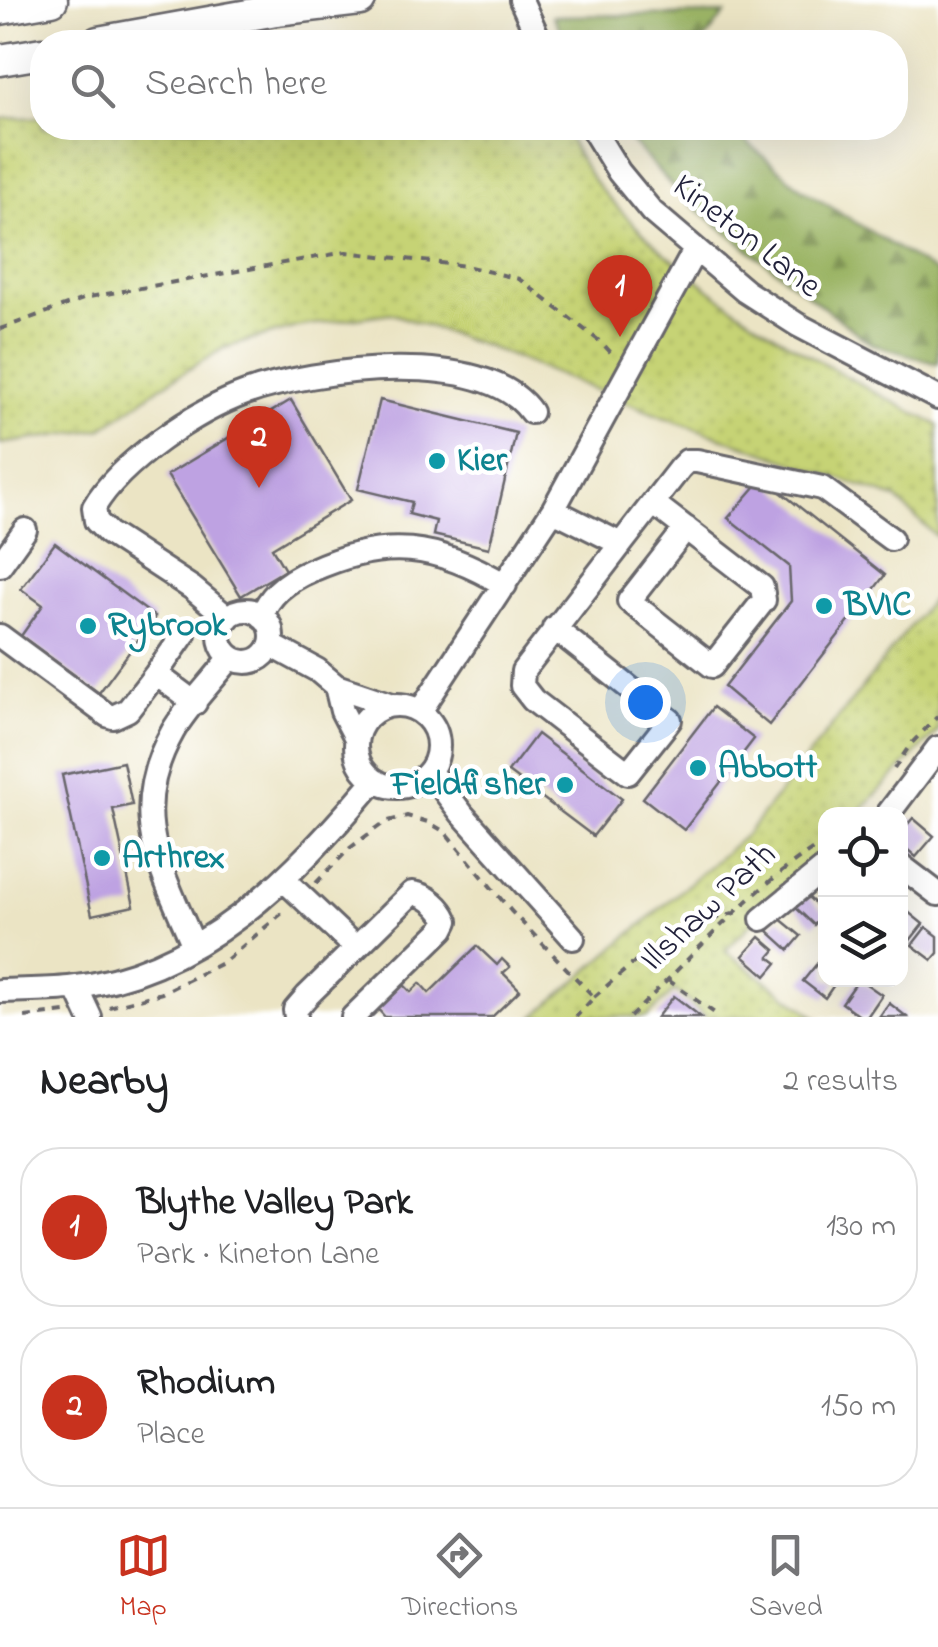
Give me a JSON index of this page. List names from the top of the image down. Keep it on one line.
{"streets":{"street":["Kineton Lane"],"path":["Illshaw Path"]},"places":["Kier","BVIC","Rybrook","Abbott","Fieldfisher","Arthrex"],"page":{"search":"Search here","pins":["1","2"],"heading":["Nearby","2 results"],"list":[{"mark":"1","name":"Blythe Valley Park","note":"Park · Kineton Lane","value":"130 m"},{"mark":"2","name":"Rhodium","note":"Place","value":"150 m"}],"nav":["Map","Directions","Saved"]}}
